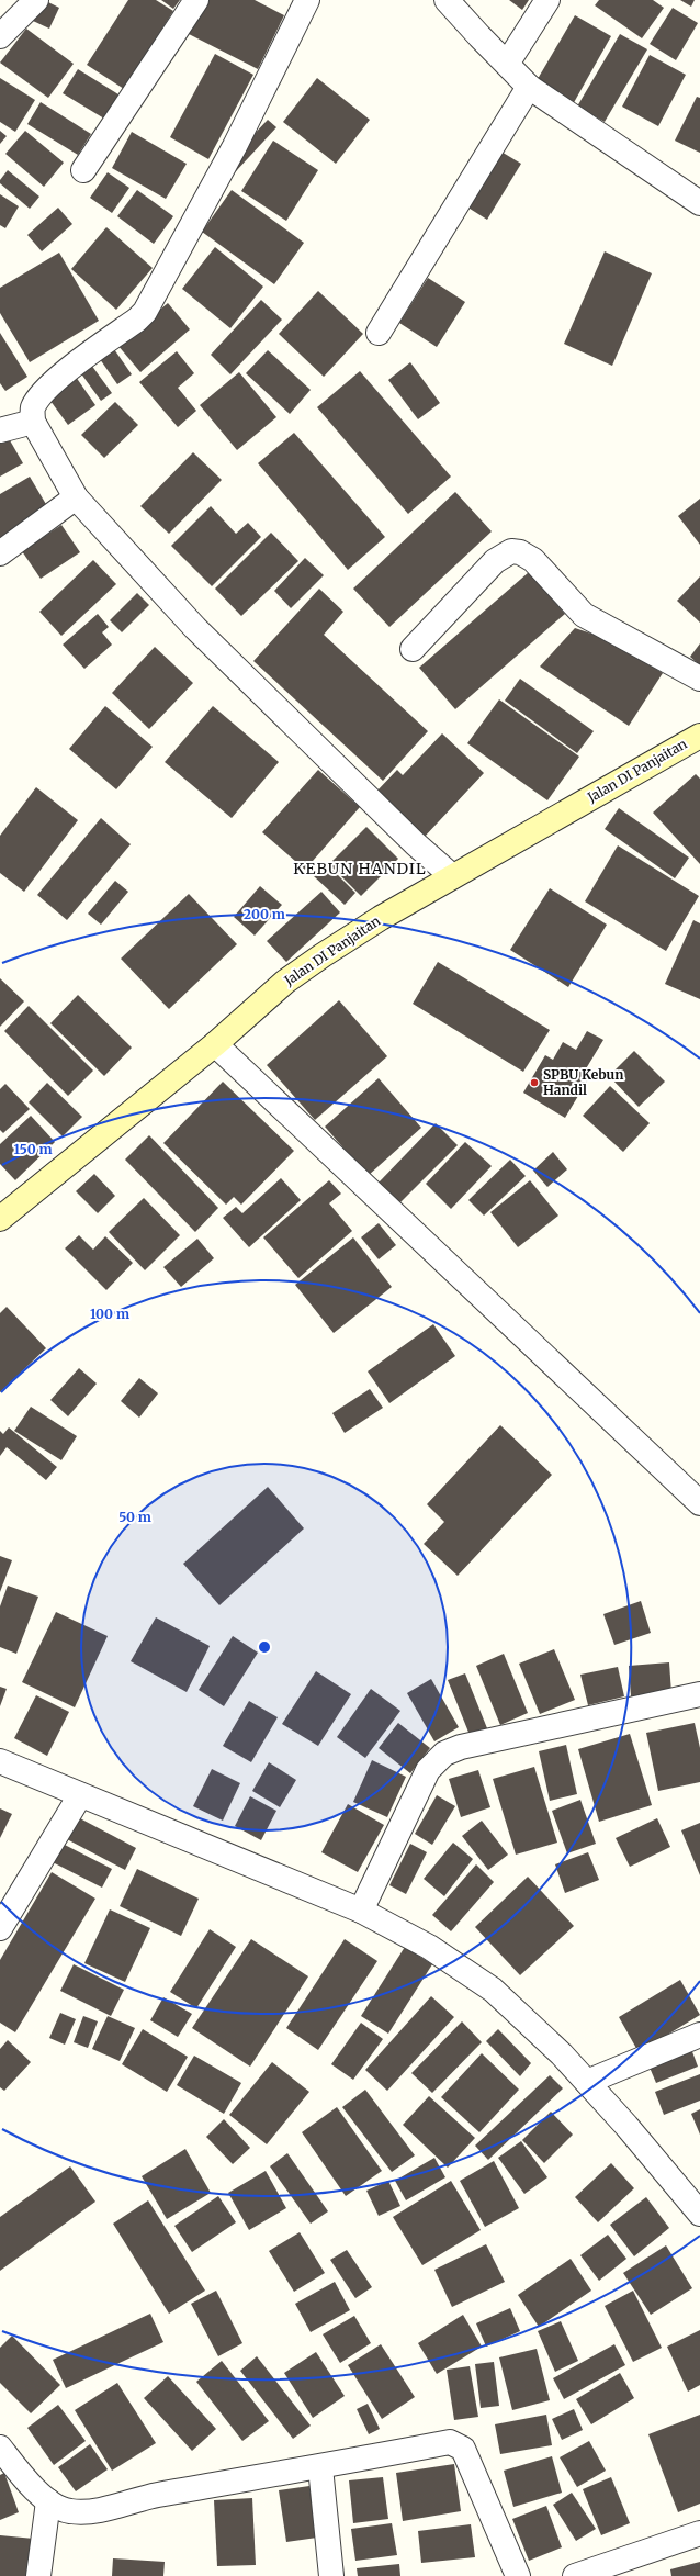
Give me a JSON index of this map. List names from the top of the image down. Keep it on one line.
{"streets":{"street":["Jalan DI Panjaitan"]},"districts":["KEBUN HANDIL"],"places":["SPBU Kebun Handil"],"rings":["200 m","150 m","100 m","50 m"]}
